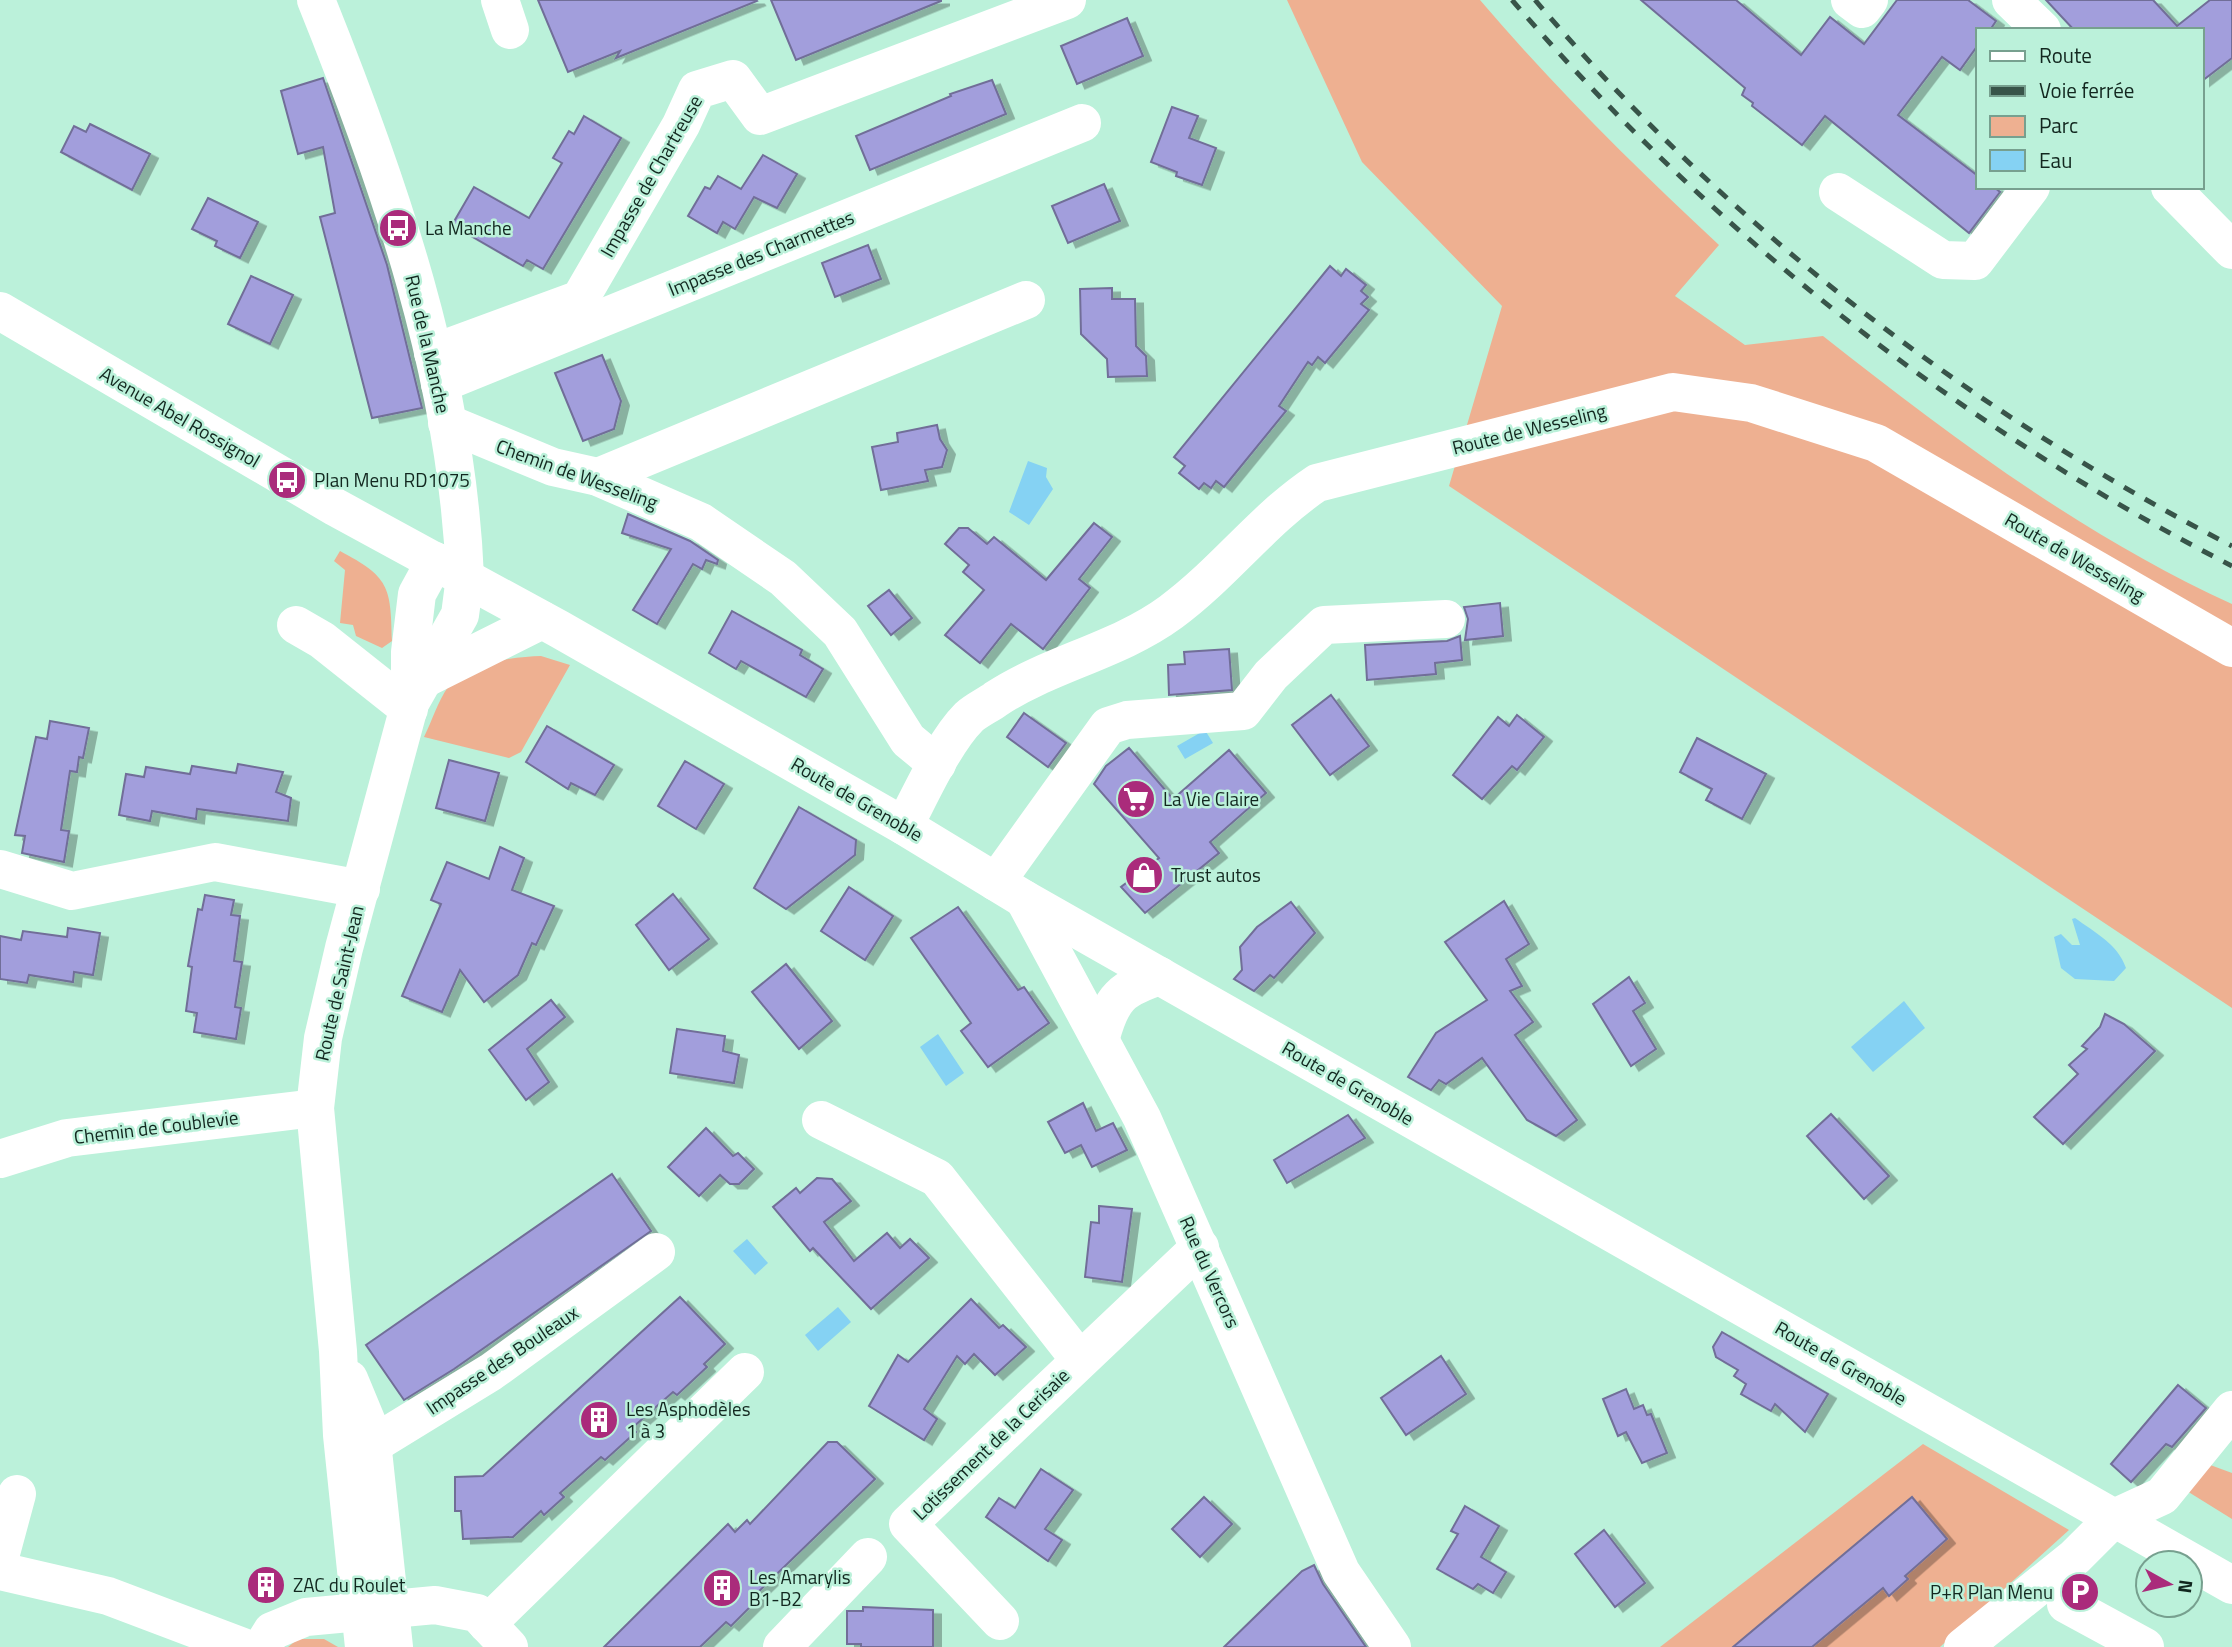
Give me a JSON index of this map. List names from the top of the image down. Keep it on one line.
{"streets":{"street":["Impasse de Chartreuse","Impasse des Charmettes","Rue de la Manche","Avenue Abel Rossignol","Route de Wesseling","Chemin de Wesseling","Route de Grenoble","Route de Saint-Jean","Chemin de Coublevie","Rue du Vercors","Impasse des Bouleaux","Lotissement de la Cerisaie"]},"crossings":[["Impasse de Chartreuse","Impasse des Charmettes"],["Impasse de Chartreuse","Rue de la Manche"],["Impasse des Charmettes","Rue de la Manche"],["Rue de la Manche","Avenue Abel Rossignol"],["Rue de la Manche","Chemin de Wesseling"],["Rue de la Manche","Route de Grenoble"],["Rue de la Manche","Route de Saint-Jean"],["Avenue Abel Rossignol","Route de Grenoble"],["Avenue Abel Rossignol","Route de Saint-Jean"],["Route de Wesseling","Chemin de Wesseling"],["Route de Wesseling","Route de Grenoble"],["Route de Grenoble","Route de Saint-Jean"],["Route de Grenoble","Rue du Vercors"],["Route de Saint-Jean","Chemin de Coublevie"],["Route de Saint-Jean","Impasse des Bouleaux"],["Rue du Vercors","Lotissement de la Cerisaie"]],"places":{"bus stop":["La Manche","Plan Menu RD1075"],"supermarket":["La Vie Claire"],"shop":["Trust autos"],"building":["Les Asphodèles 1 à 3","ZAC du Roulet","Les Amarylis B1-B2"],"parking":["P+R Plan Menu"]},"legend":["Route","Voie ferrée","Parc","Eau"],"north":"right"}
